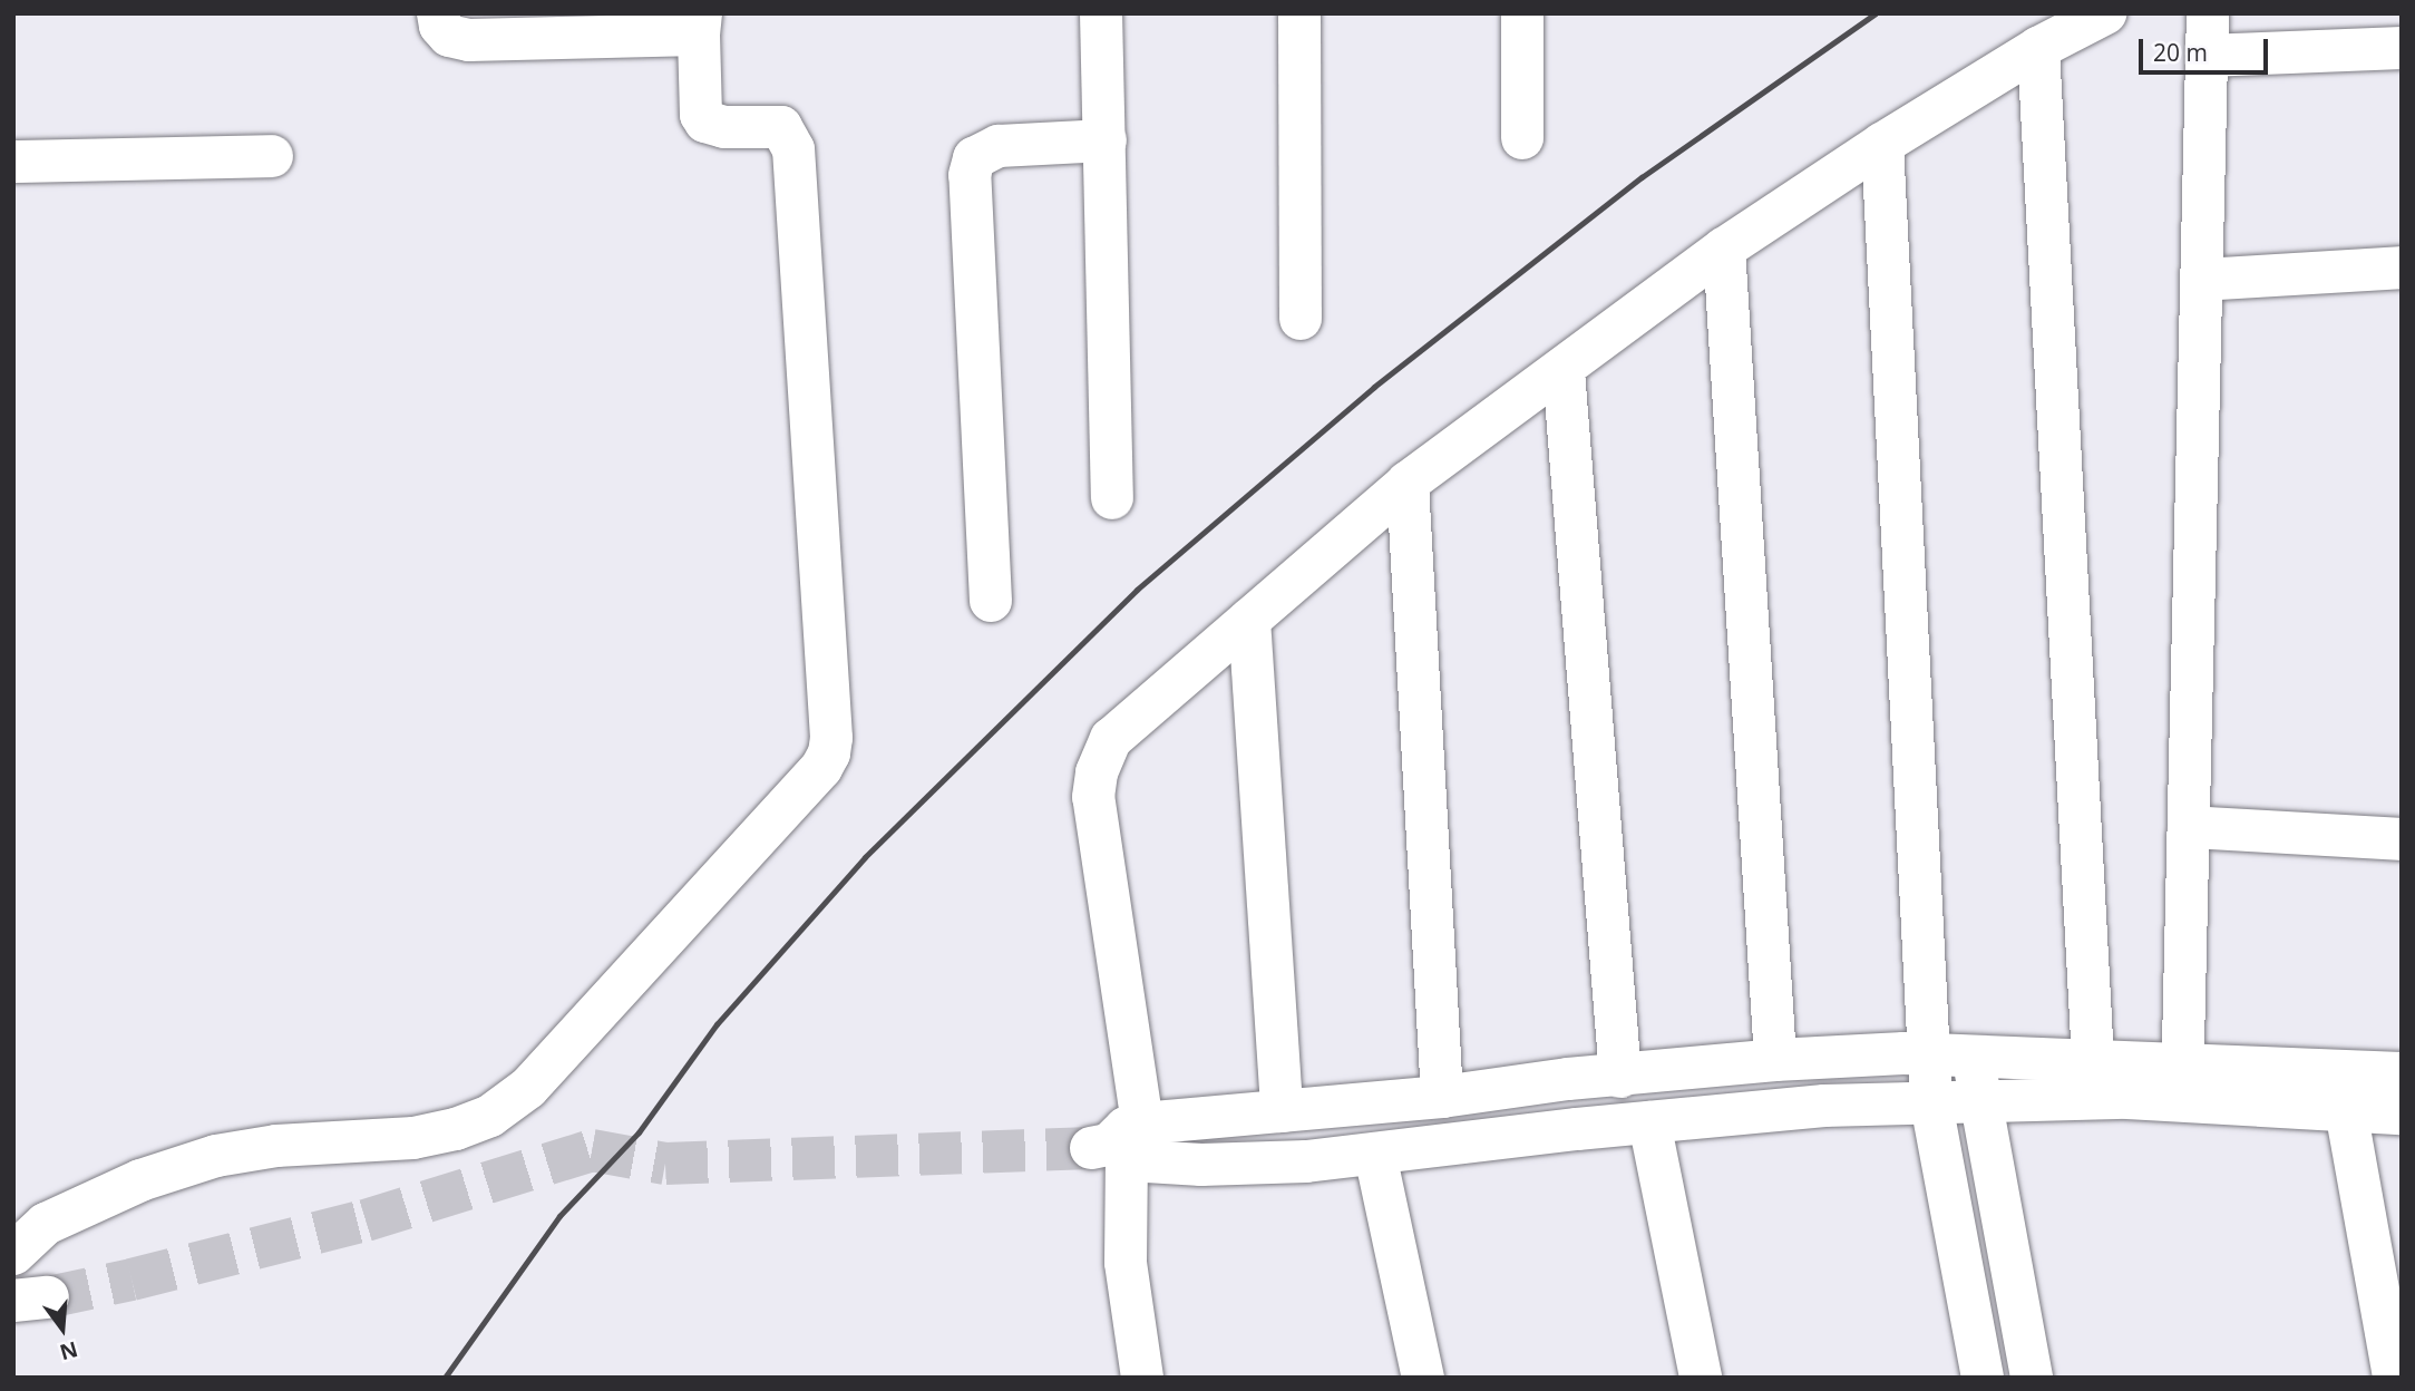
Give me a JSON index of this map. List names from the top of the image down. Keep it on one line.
{"scale_bar":"20 m","north":"bottom"}
